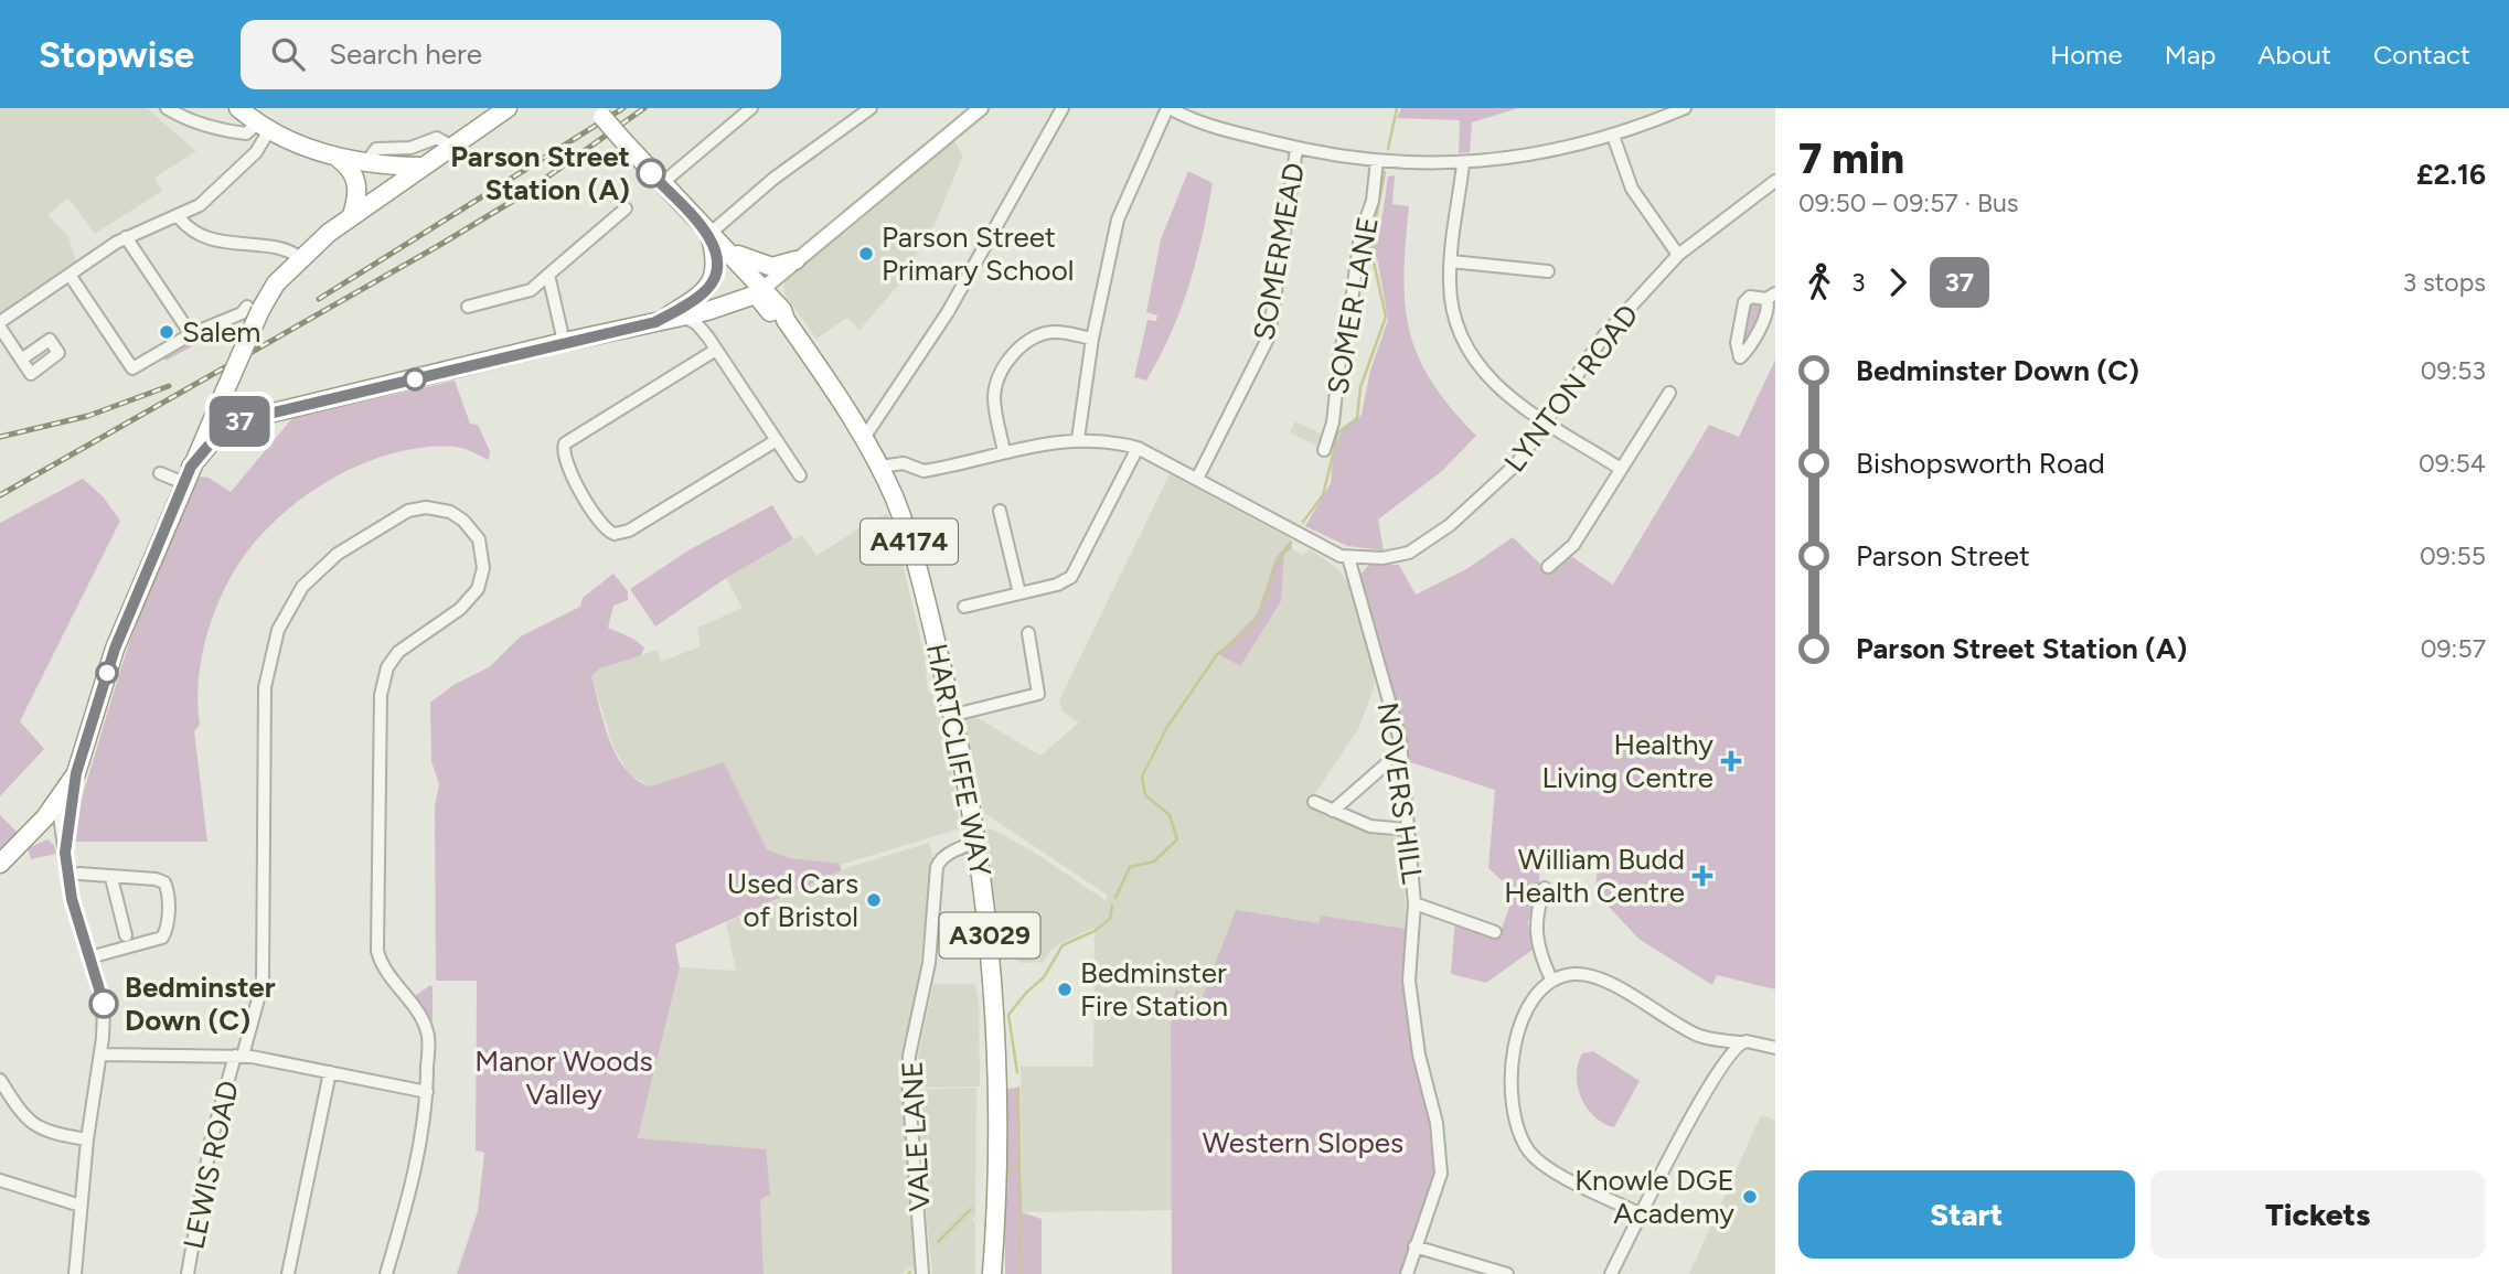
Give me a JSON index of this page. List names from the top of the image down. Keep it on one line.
{"streets":{"highway":["A4174","HARTCLIFFE WAY","A3029"],"street":["SOMERMEAD","SOMER LANE","LYNTON ROAD","NOVERS HILL","VALE LANE","LEWIS ROAD"]},"crossings":[["LYNTON ROAD","NOVERS HILL"],["A4174","HARTCLIFFE WAY"],["HARTCLIFFE WAY","VALE LANE"]],"parks":["Manor Woods Valley","Western Slopes"],"places":{"other":["Parson Street Station (A)","Parson Street Primary School","Salem","Used Cars of Bristol","Bedminster Fire Station","Bedminster Down (C)","Knowle DGE Academy"],"health":["Healthy Living Centre","William Budd Health Centre"]},"lines":["bus line 37"],"page":{"header":"Stopwise","search":"Search here","nav":["Home","Map","About","Contact"],"on_map":"37","heading":["7 min","09:50 – 09:57 · Bus","£2.16"],"legs":["3","37","3 stops"],"list":[{"name":"Bedminster Down (C)","value":"09:53"},{"name":"Bishopsworth Road","value":"09:54"},{"name":"Parson Street","value":"09:55"},{"name":"Parson Street Station (A)","value":"09:57"}],"buttons":["Start","Tickets"]}}
